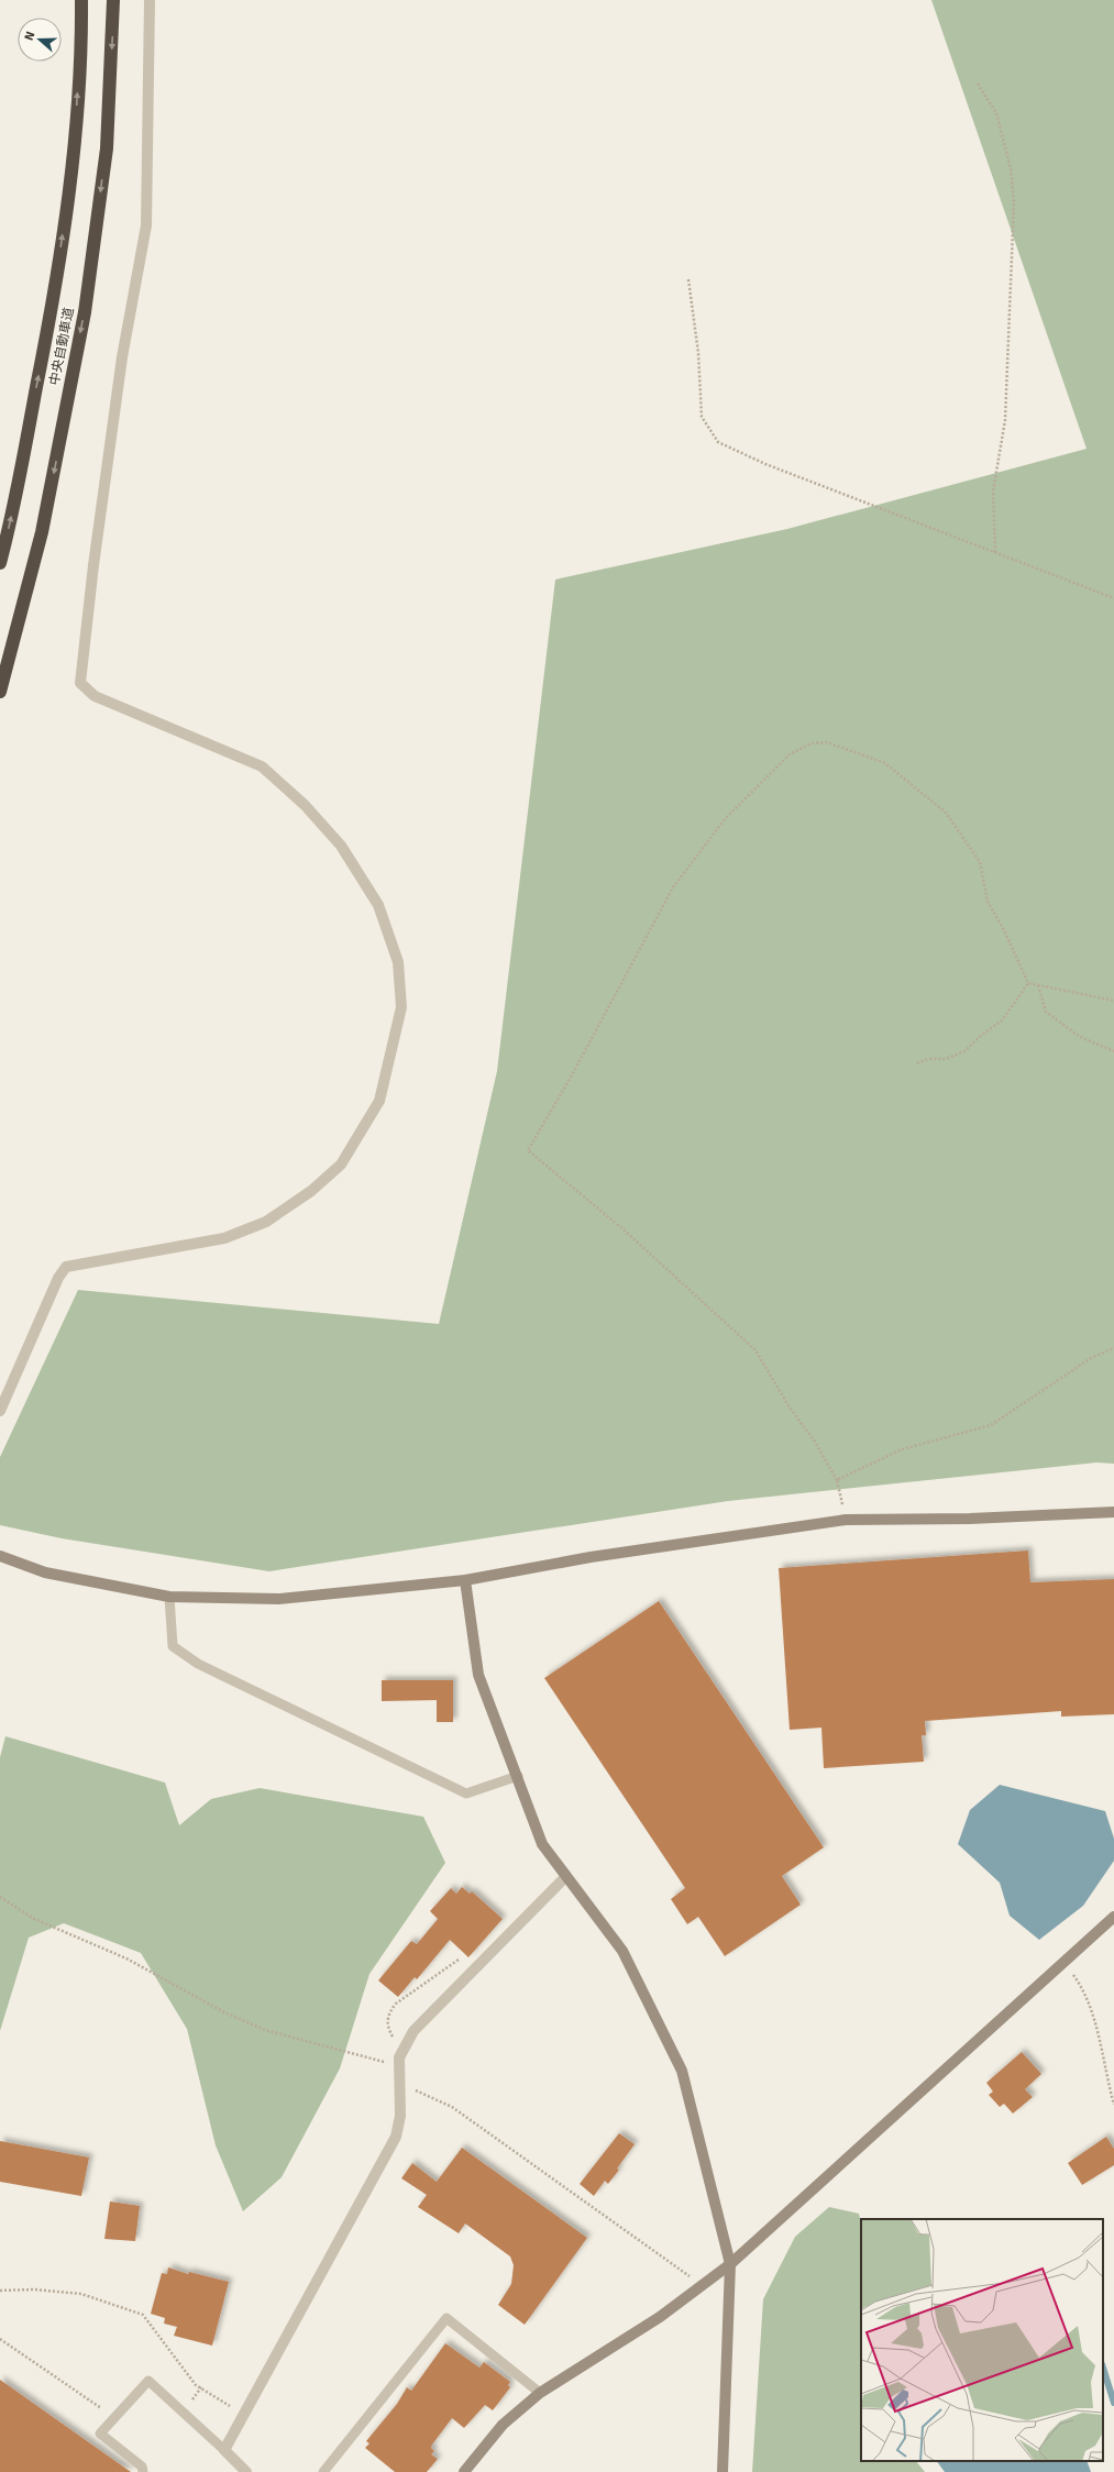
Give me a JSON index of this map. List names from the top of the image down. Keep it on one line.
{"streets":{"highway":["中央自動車道"]},"north":"left"}
